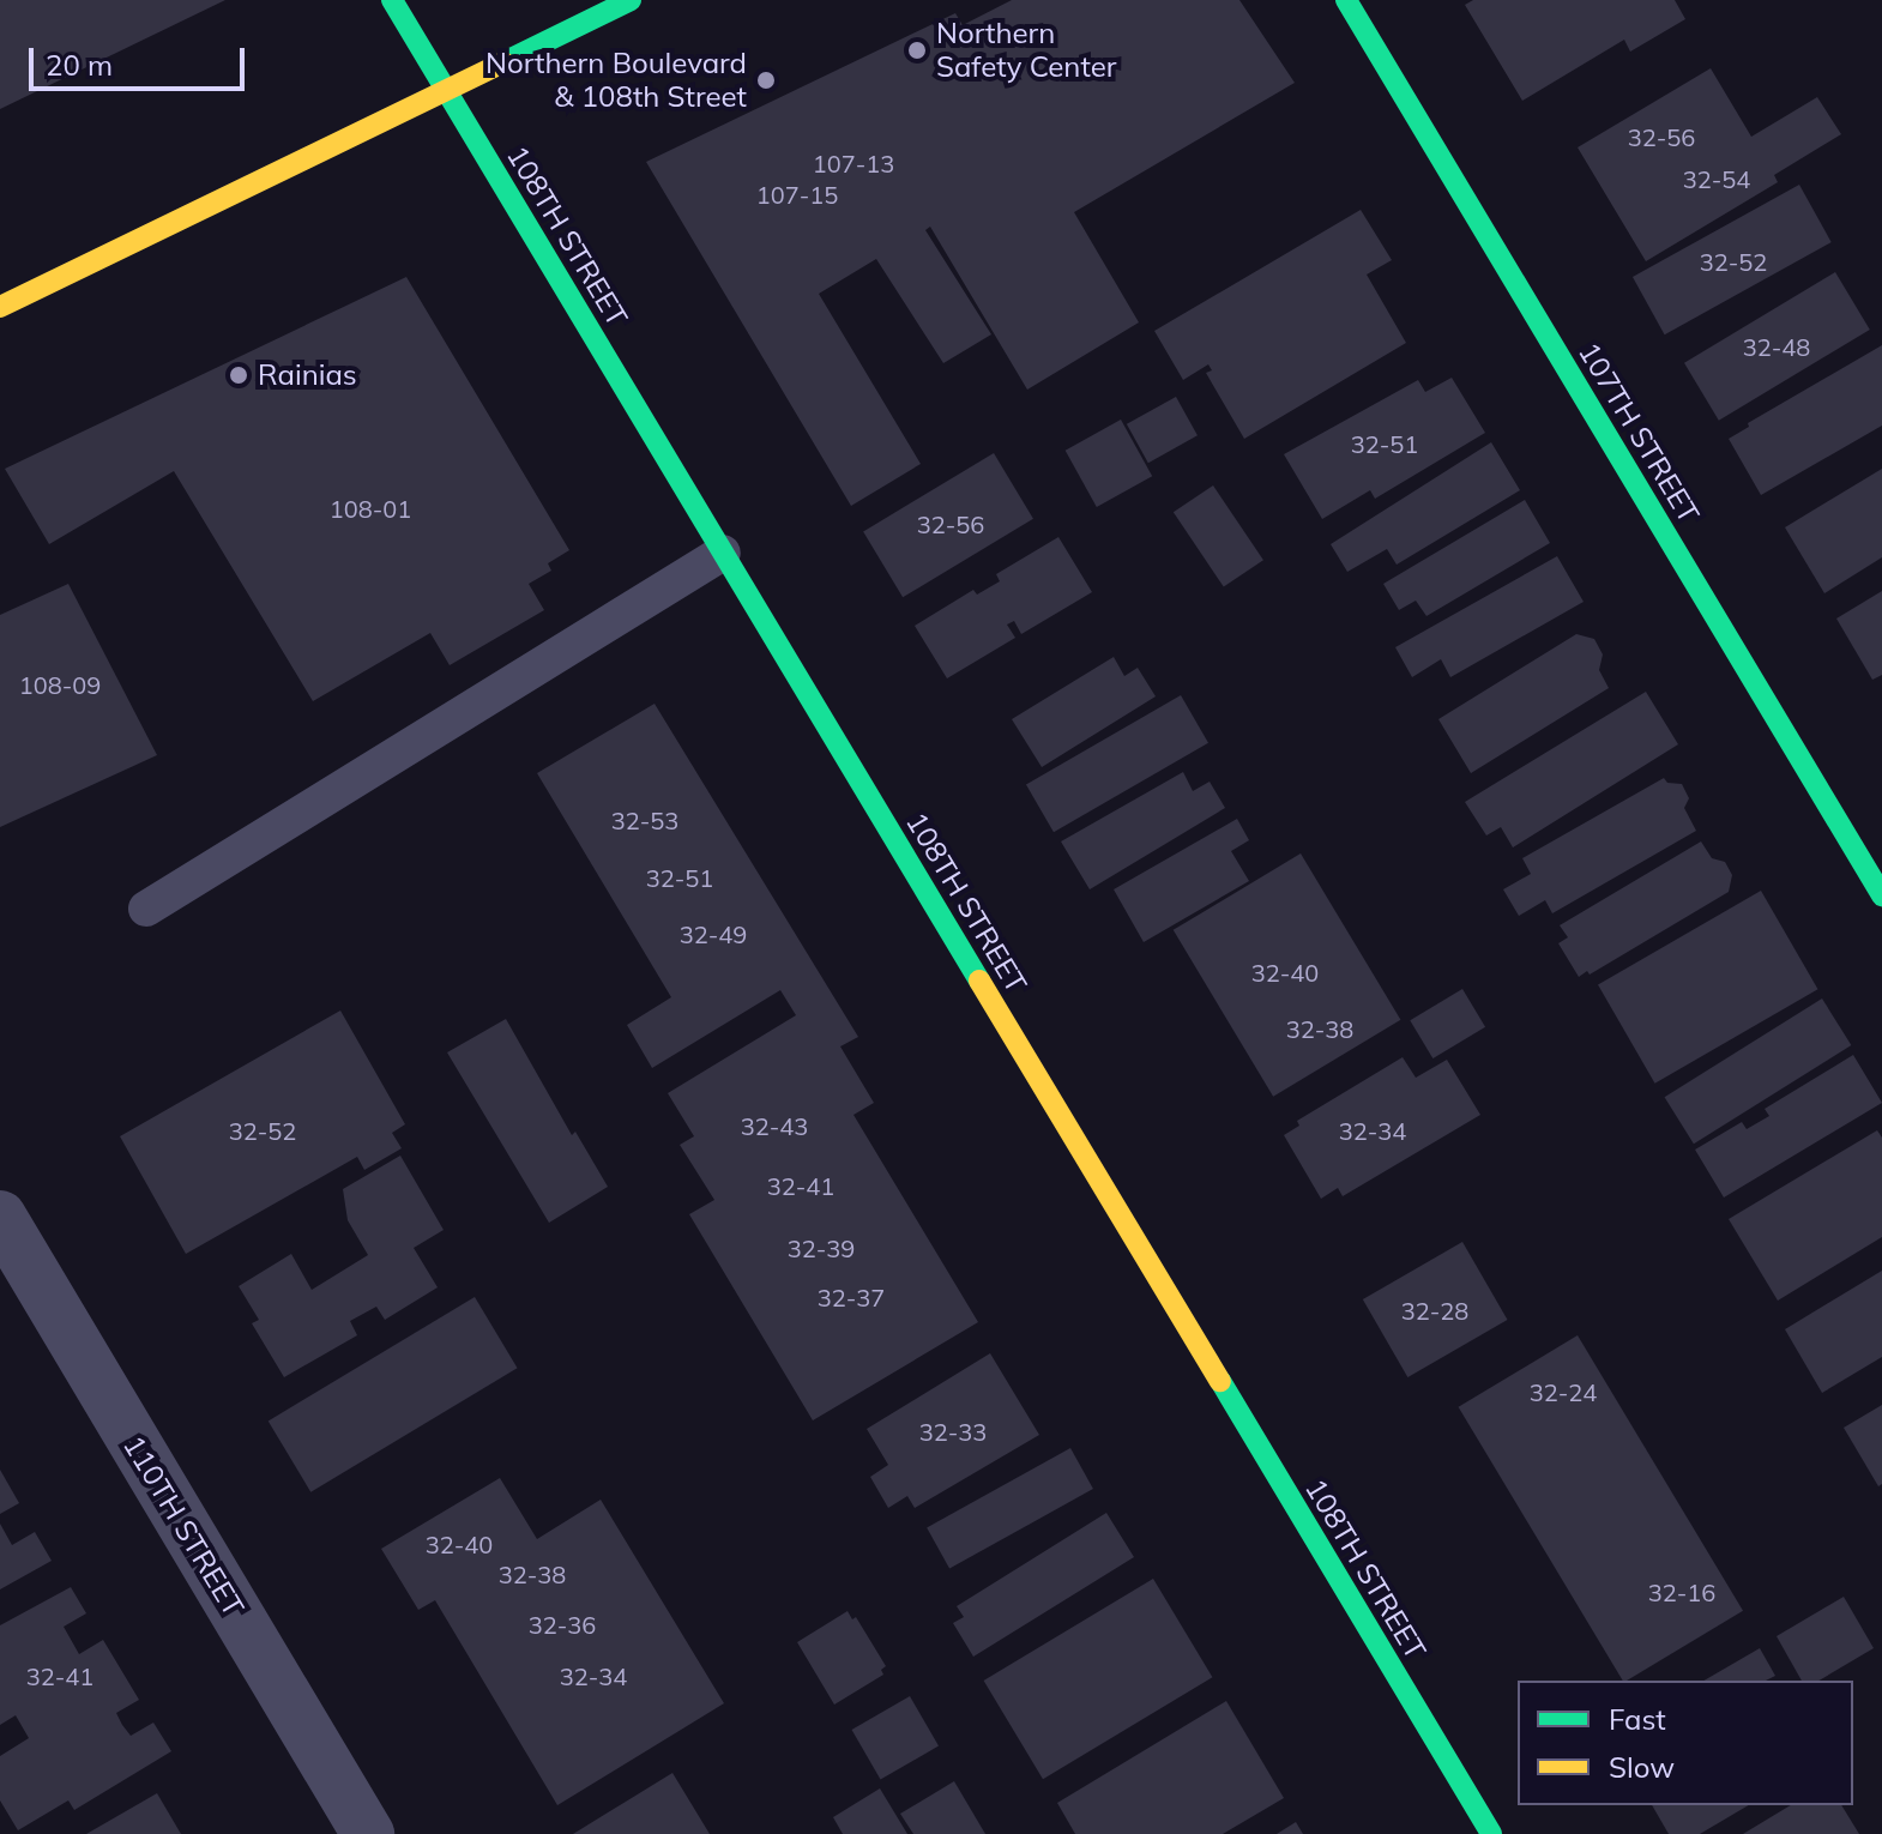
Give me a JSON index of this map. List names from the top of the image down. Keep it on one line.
{"streets":{"main road":["108TH STREET","107TH STREET"],"street":["110TH STREET"]},"places":["Northern Safety Center","Northern Boulevard & 108th Street","Rainias"],"house_numbers":["32-56","107-13","32-54","107-15","32-52","32-48","32-51","108-01","32-56","108-09","32-53","32-51","32-49","32-40","32-38","32-43","32-52","32-34","32-41","32-39","32-37","32-28","32-24","32-33","32-40","32-38","32-16","32-36","32-41","32-34"],"legend":["Fast","Slow"],"scale_bar":"20 m"}
